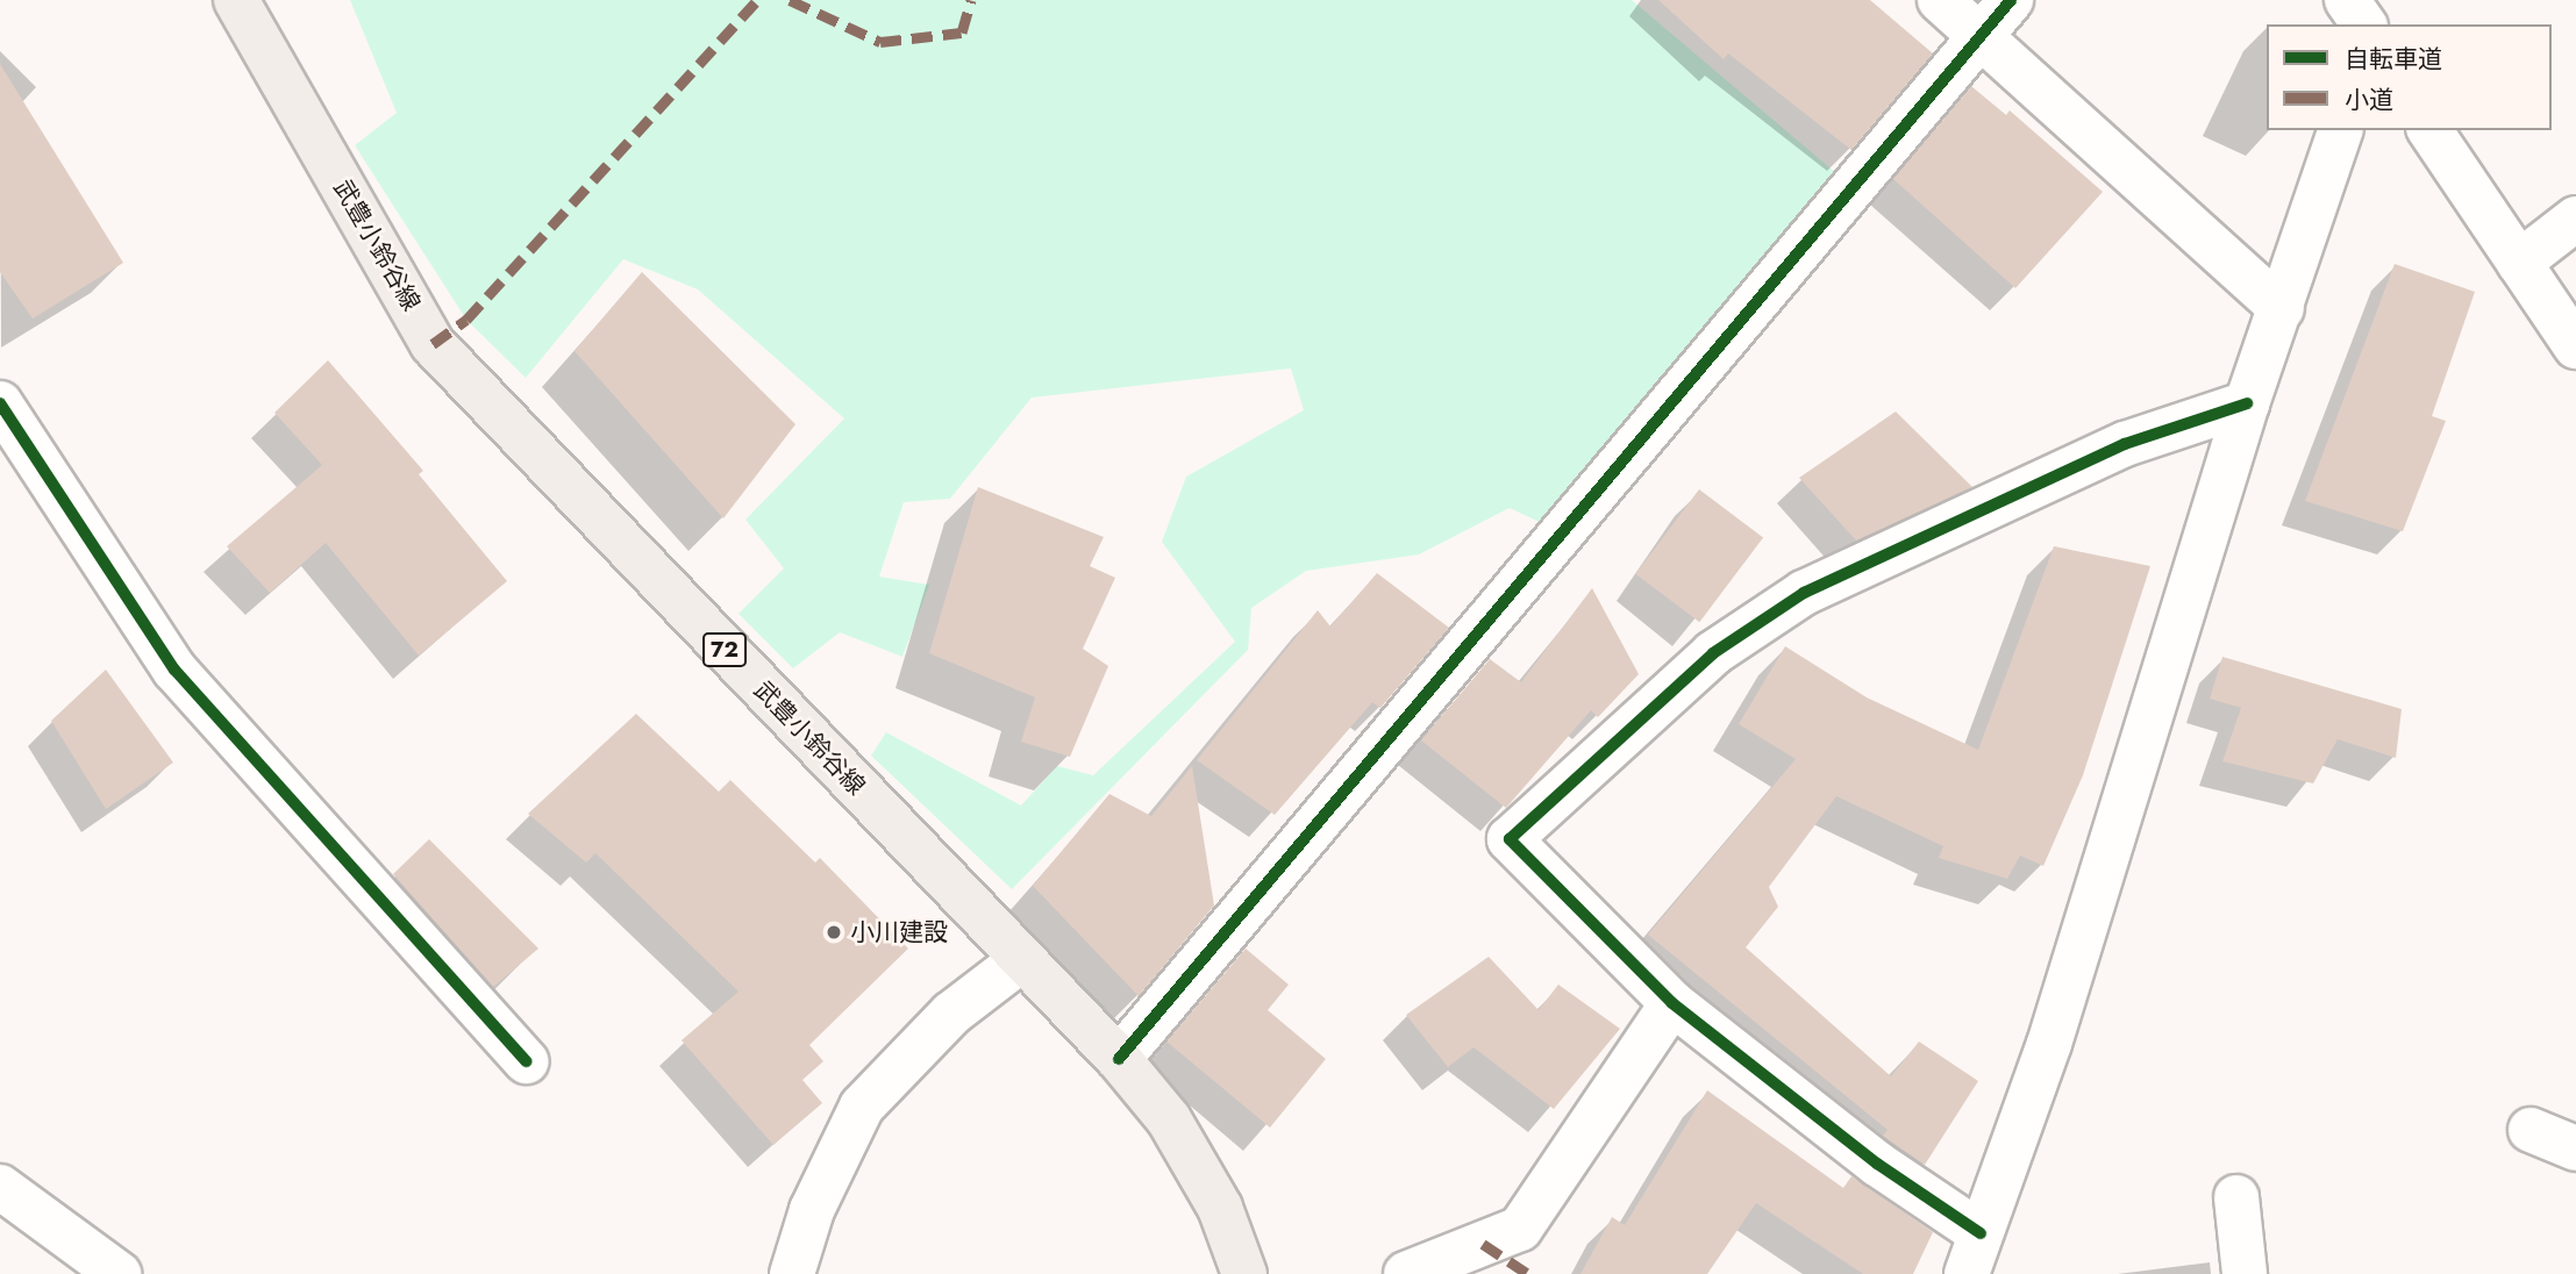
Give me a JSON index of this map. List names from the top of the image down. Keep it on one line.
{"streets":{"main road":["武豊小鈴谷線","72"]},"places":["小川建設"],"legend":["自転車道","小道"]}
